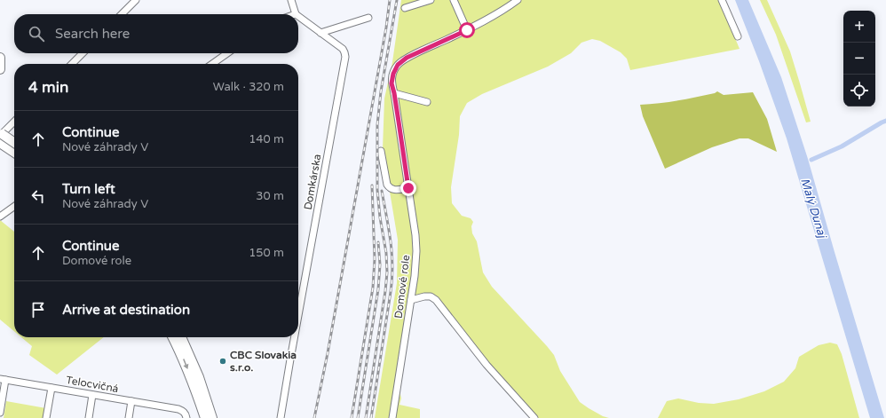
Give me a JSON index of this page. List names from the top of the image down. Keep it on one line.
{"streets":{"street":["Domkárska","Domové role","Telocvičná"]},"water":["Malý Dunaj"],"places":["CBC Slovakia s.r.o."],"page":{"map_buttons":["+","−"],"search":"Search here","heading":["4 min","Walk · 320 m"],"list":[["Continue","Nové záhrady V","140 m"],["Turn left","Nové záhrady V","30 m"],["Continue","Domové role","150 m"],"Arrive at destination"]}}
